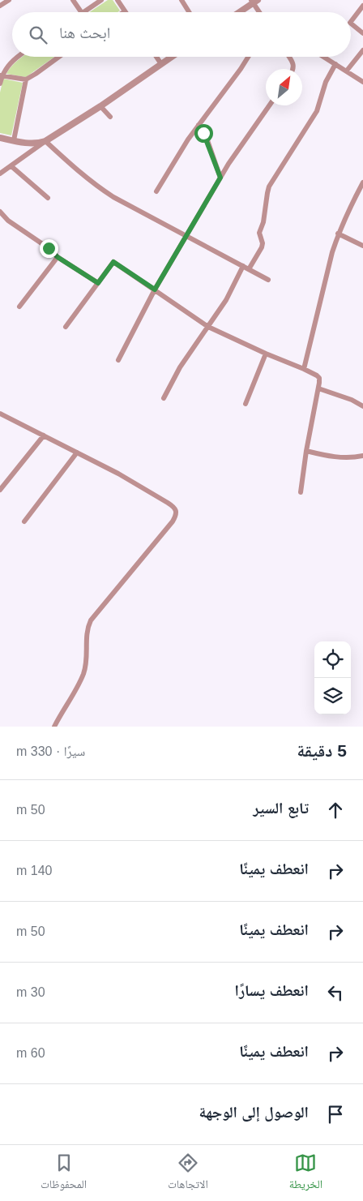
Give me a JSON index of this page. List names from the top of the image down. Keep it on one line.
{"north":"top right","page":{"search":"ابحث هنا","heading":["5 دقيقة","سيرًا · 330 m"],"list":[["تابع السير","50 m"],["انعطف يمينًا","140 m"],["انعطف يمينًا","50 m"],["انعطف يسارًا","30 m"],["انعطف يمينًا","60 m"],"الوصول إلى الوجهة"],"nav":["الخريطة","الاتجاهات","المحفوظات"]}}
